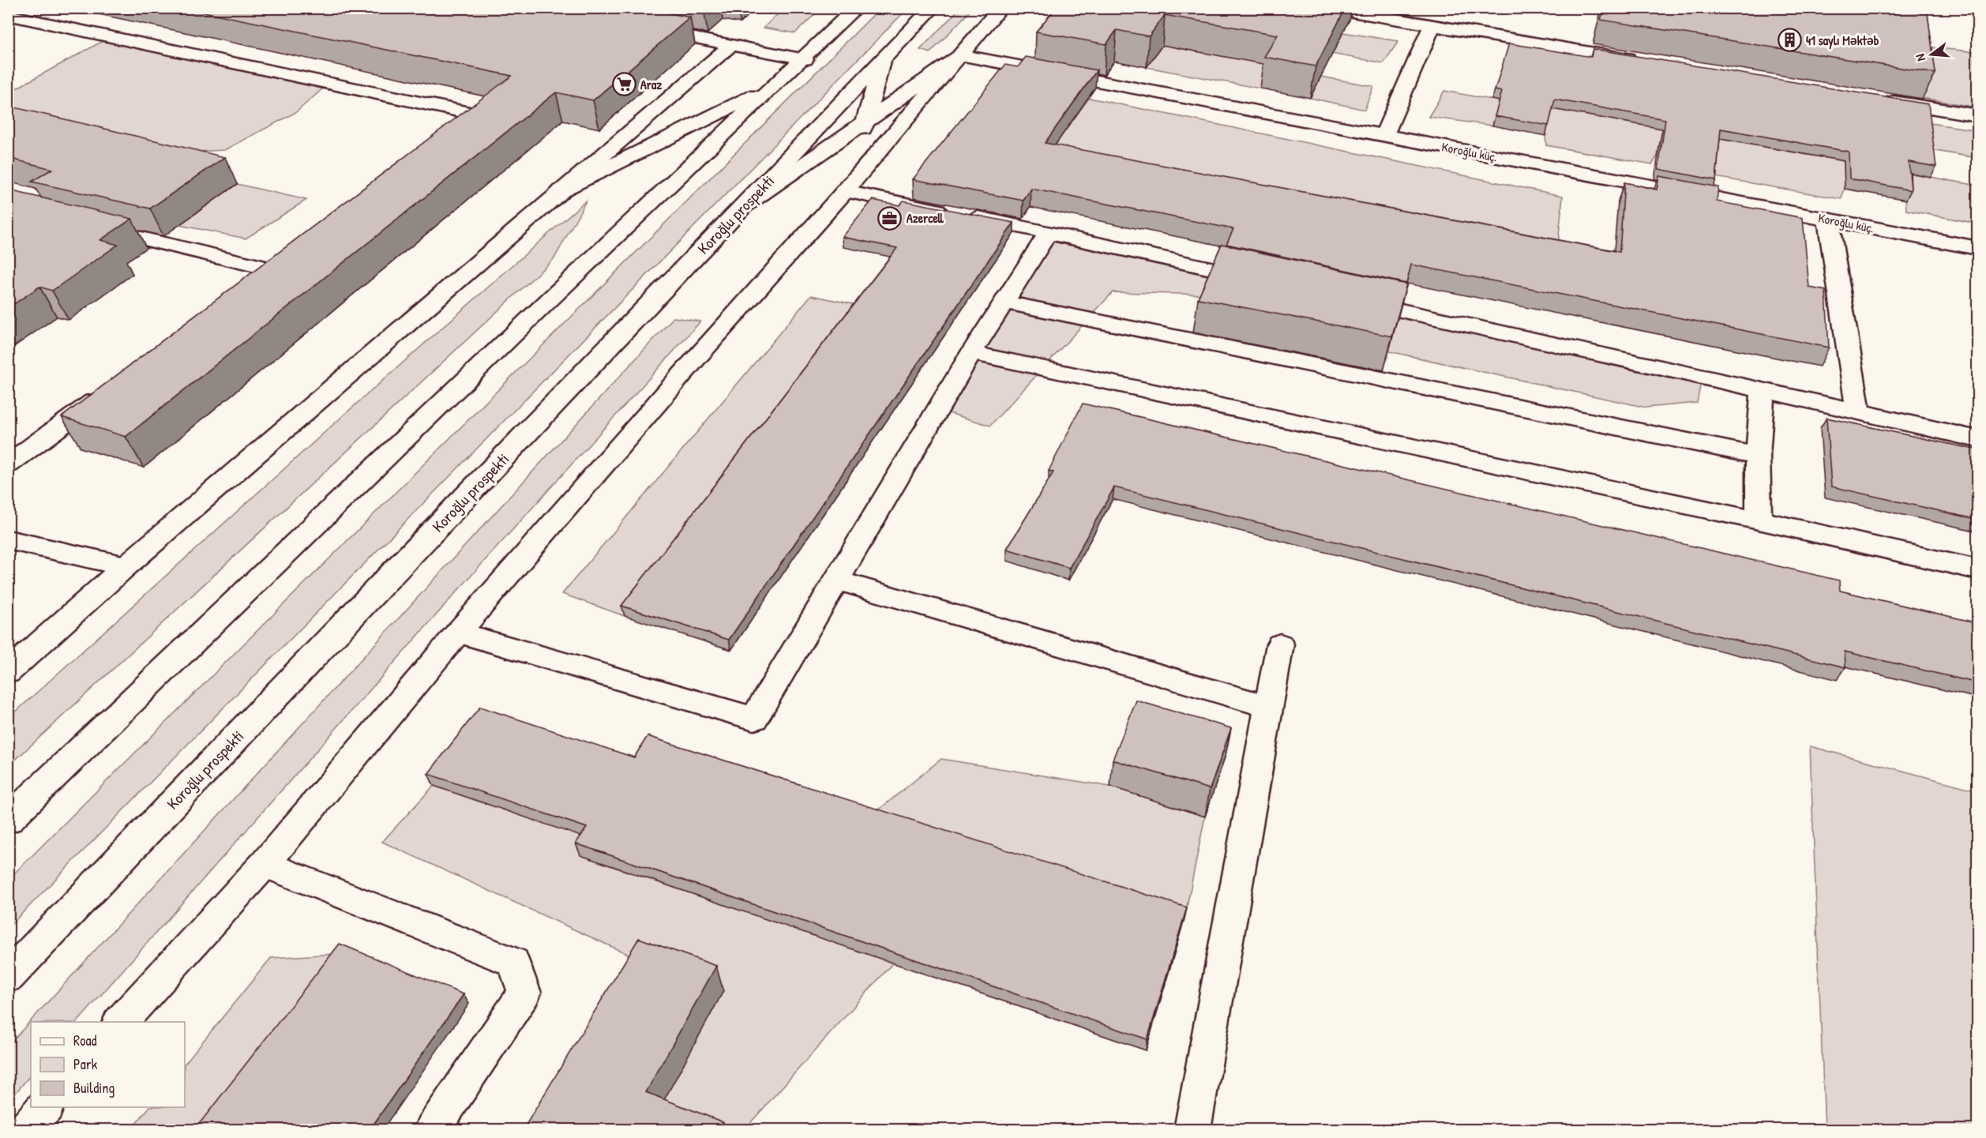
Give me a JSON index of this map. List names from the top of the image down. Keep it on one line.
{"streets":{"street":["Koroğlu küç.","Koroğlu prospekti"]},"places":{"building":["41 saylı Məktəb"],"supermarket":["Araz"],"office":["Azercell"]},"legend":["Road","Park","Building"],"north":"left"}
